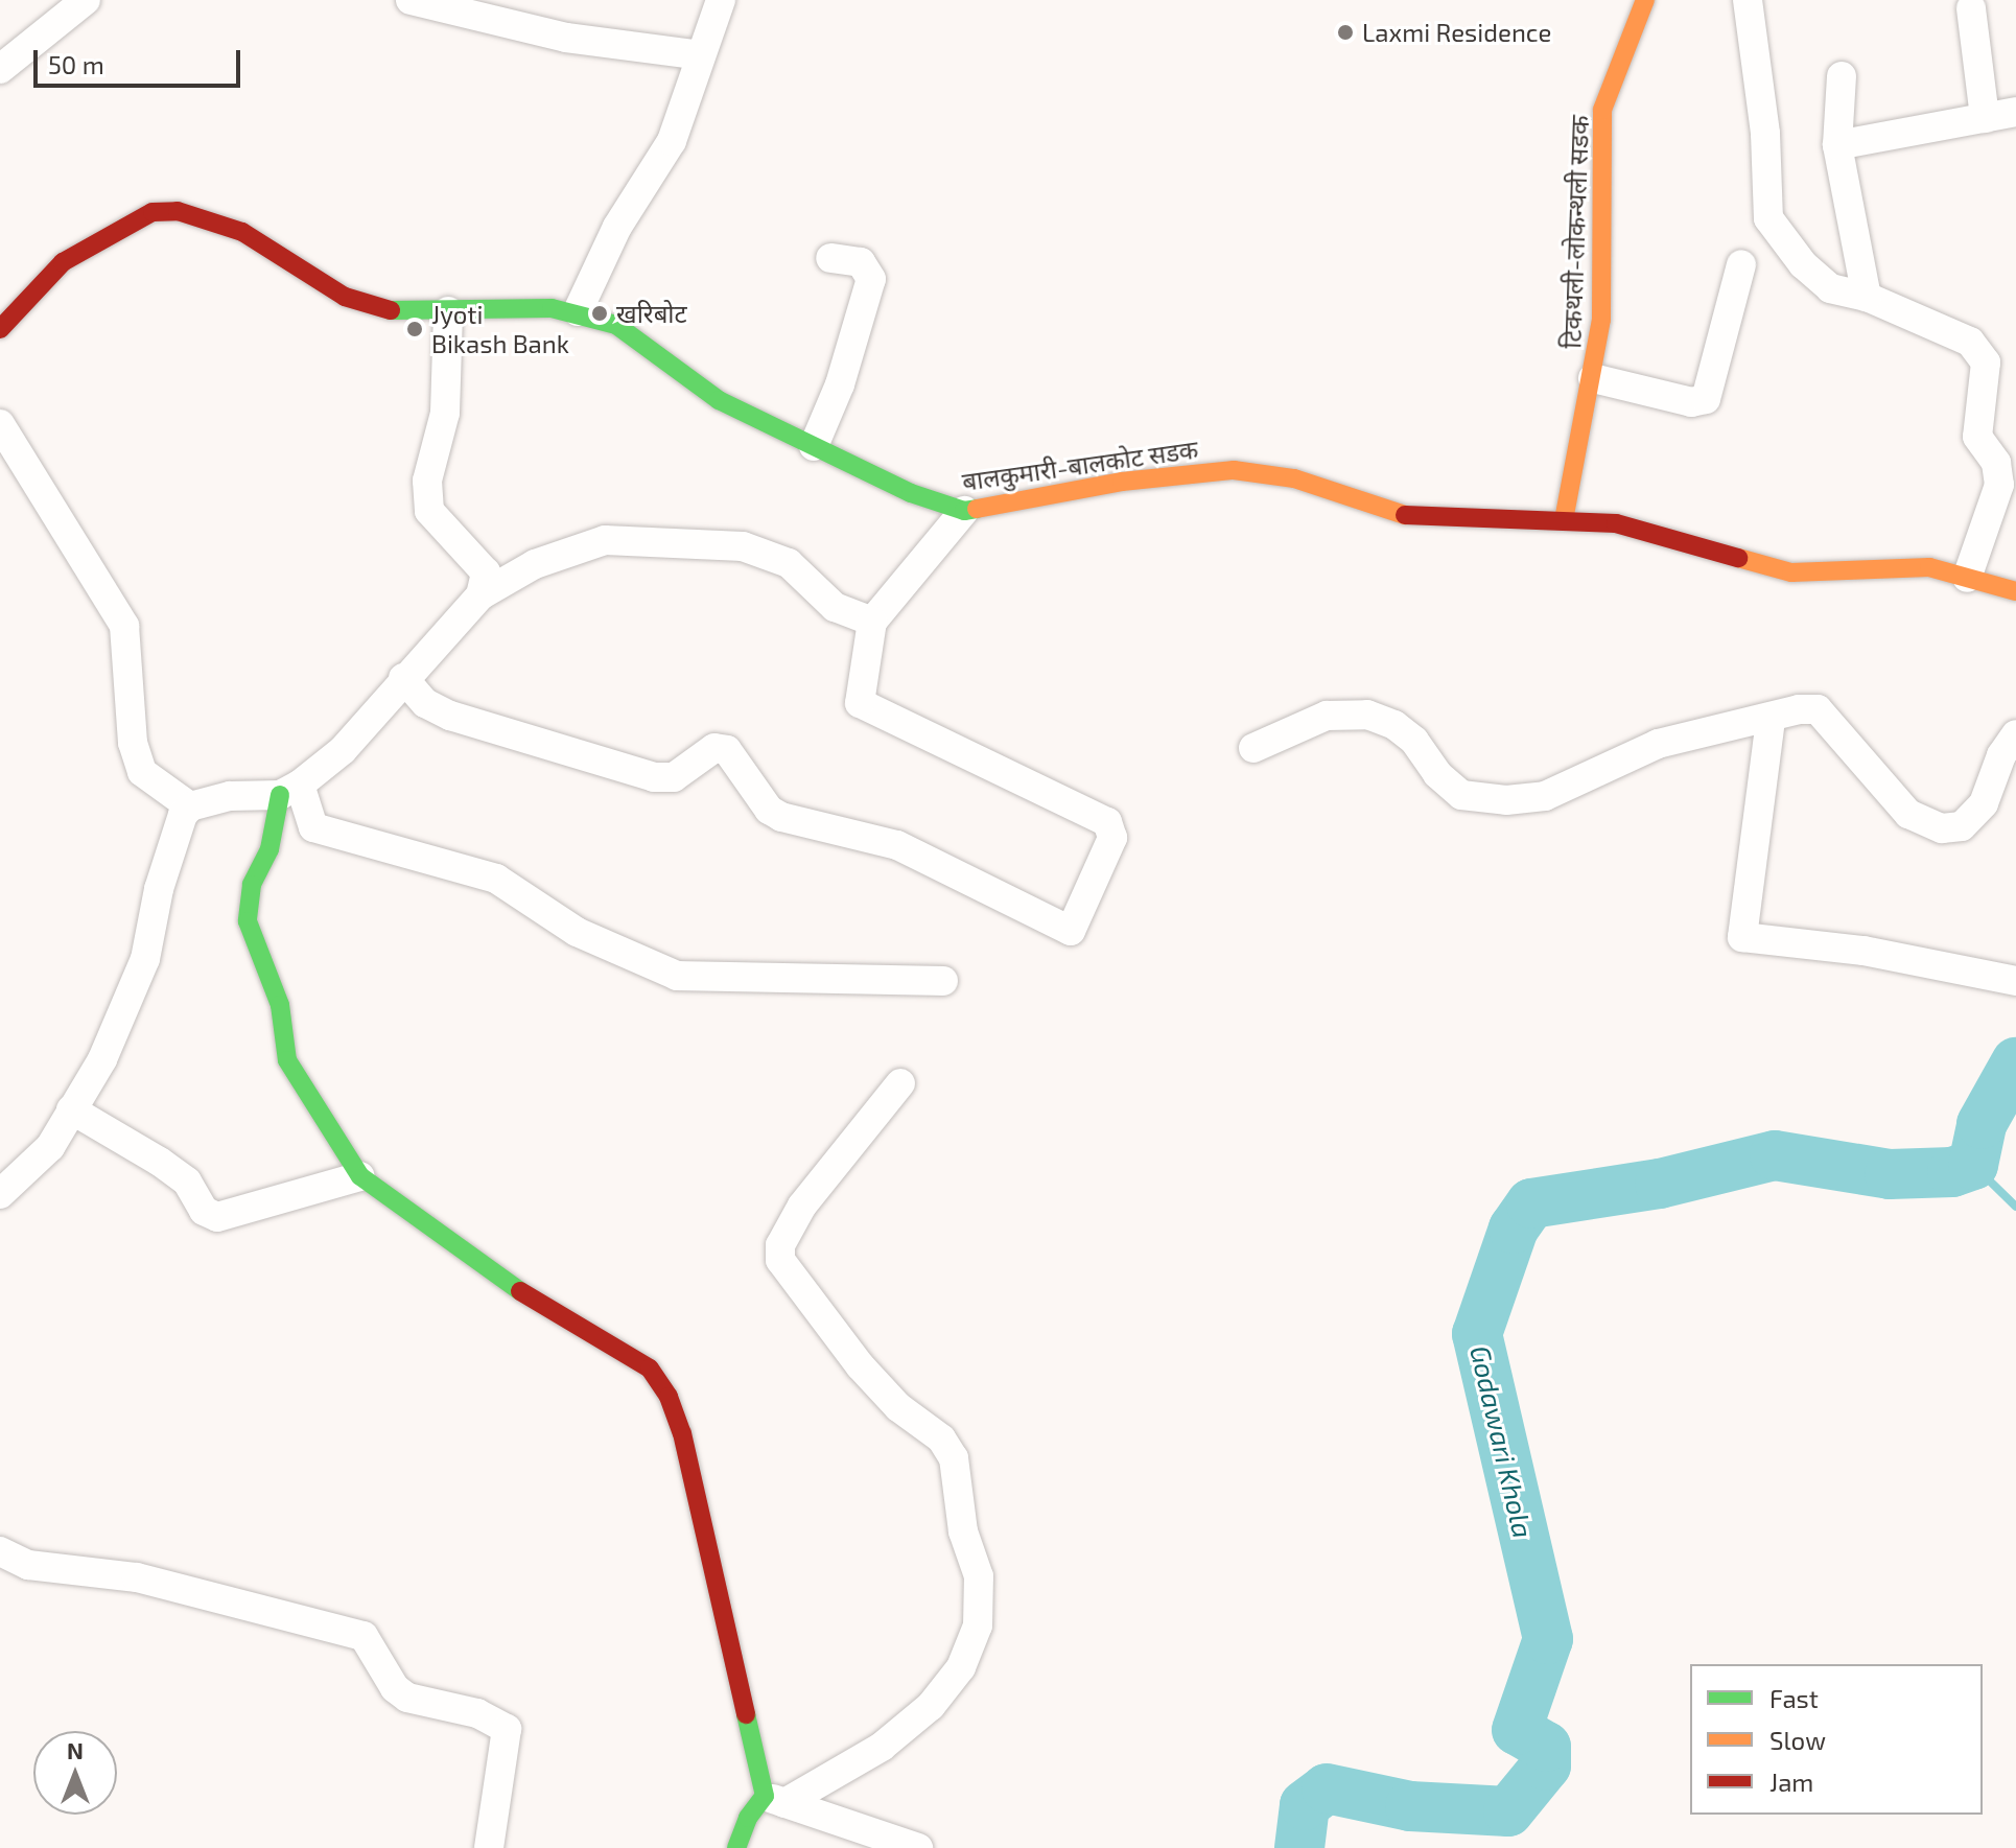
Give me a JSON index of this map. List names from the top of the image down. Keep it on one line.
{"streets":{"street":["टिकथली-लोकन्थली सडक","बालकुमारी-बालकोट सडक"]},"crossings":[["टिकथली-लोकन्थली सडक","बालकुमारी-बालकोट सडक"]],"water":["Godawari Khola"],"places":["Laxmi Residence","खरिबोट","Jyoti Bikash Bank"],"legend":["Fast","Slow","Jam"],"scale_bar":"50 m","north":"top"}
